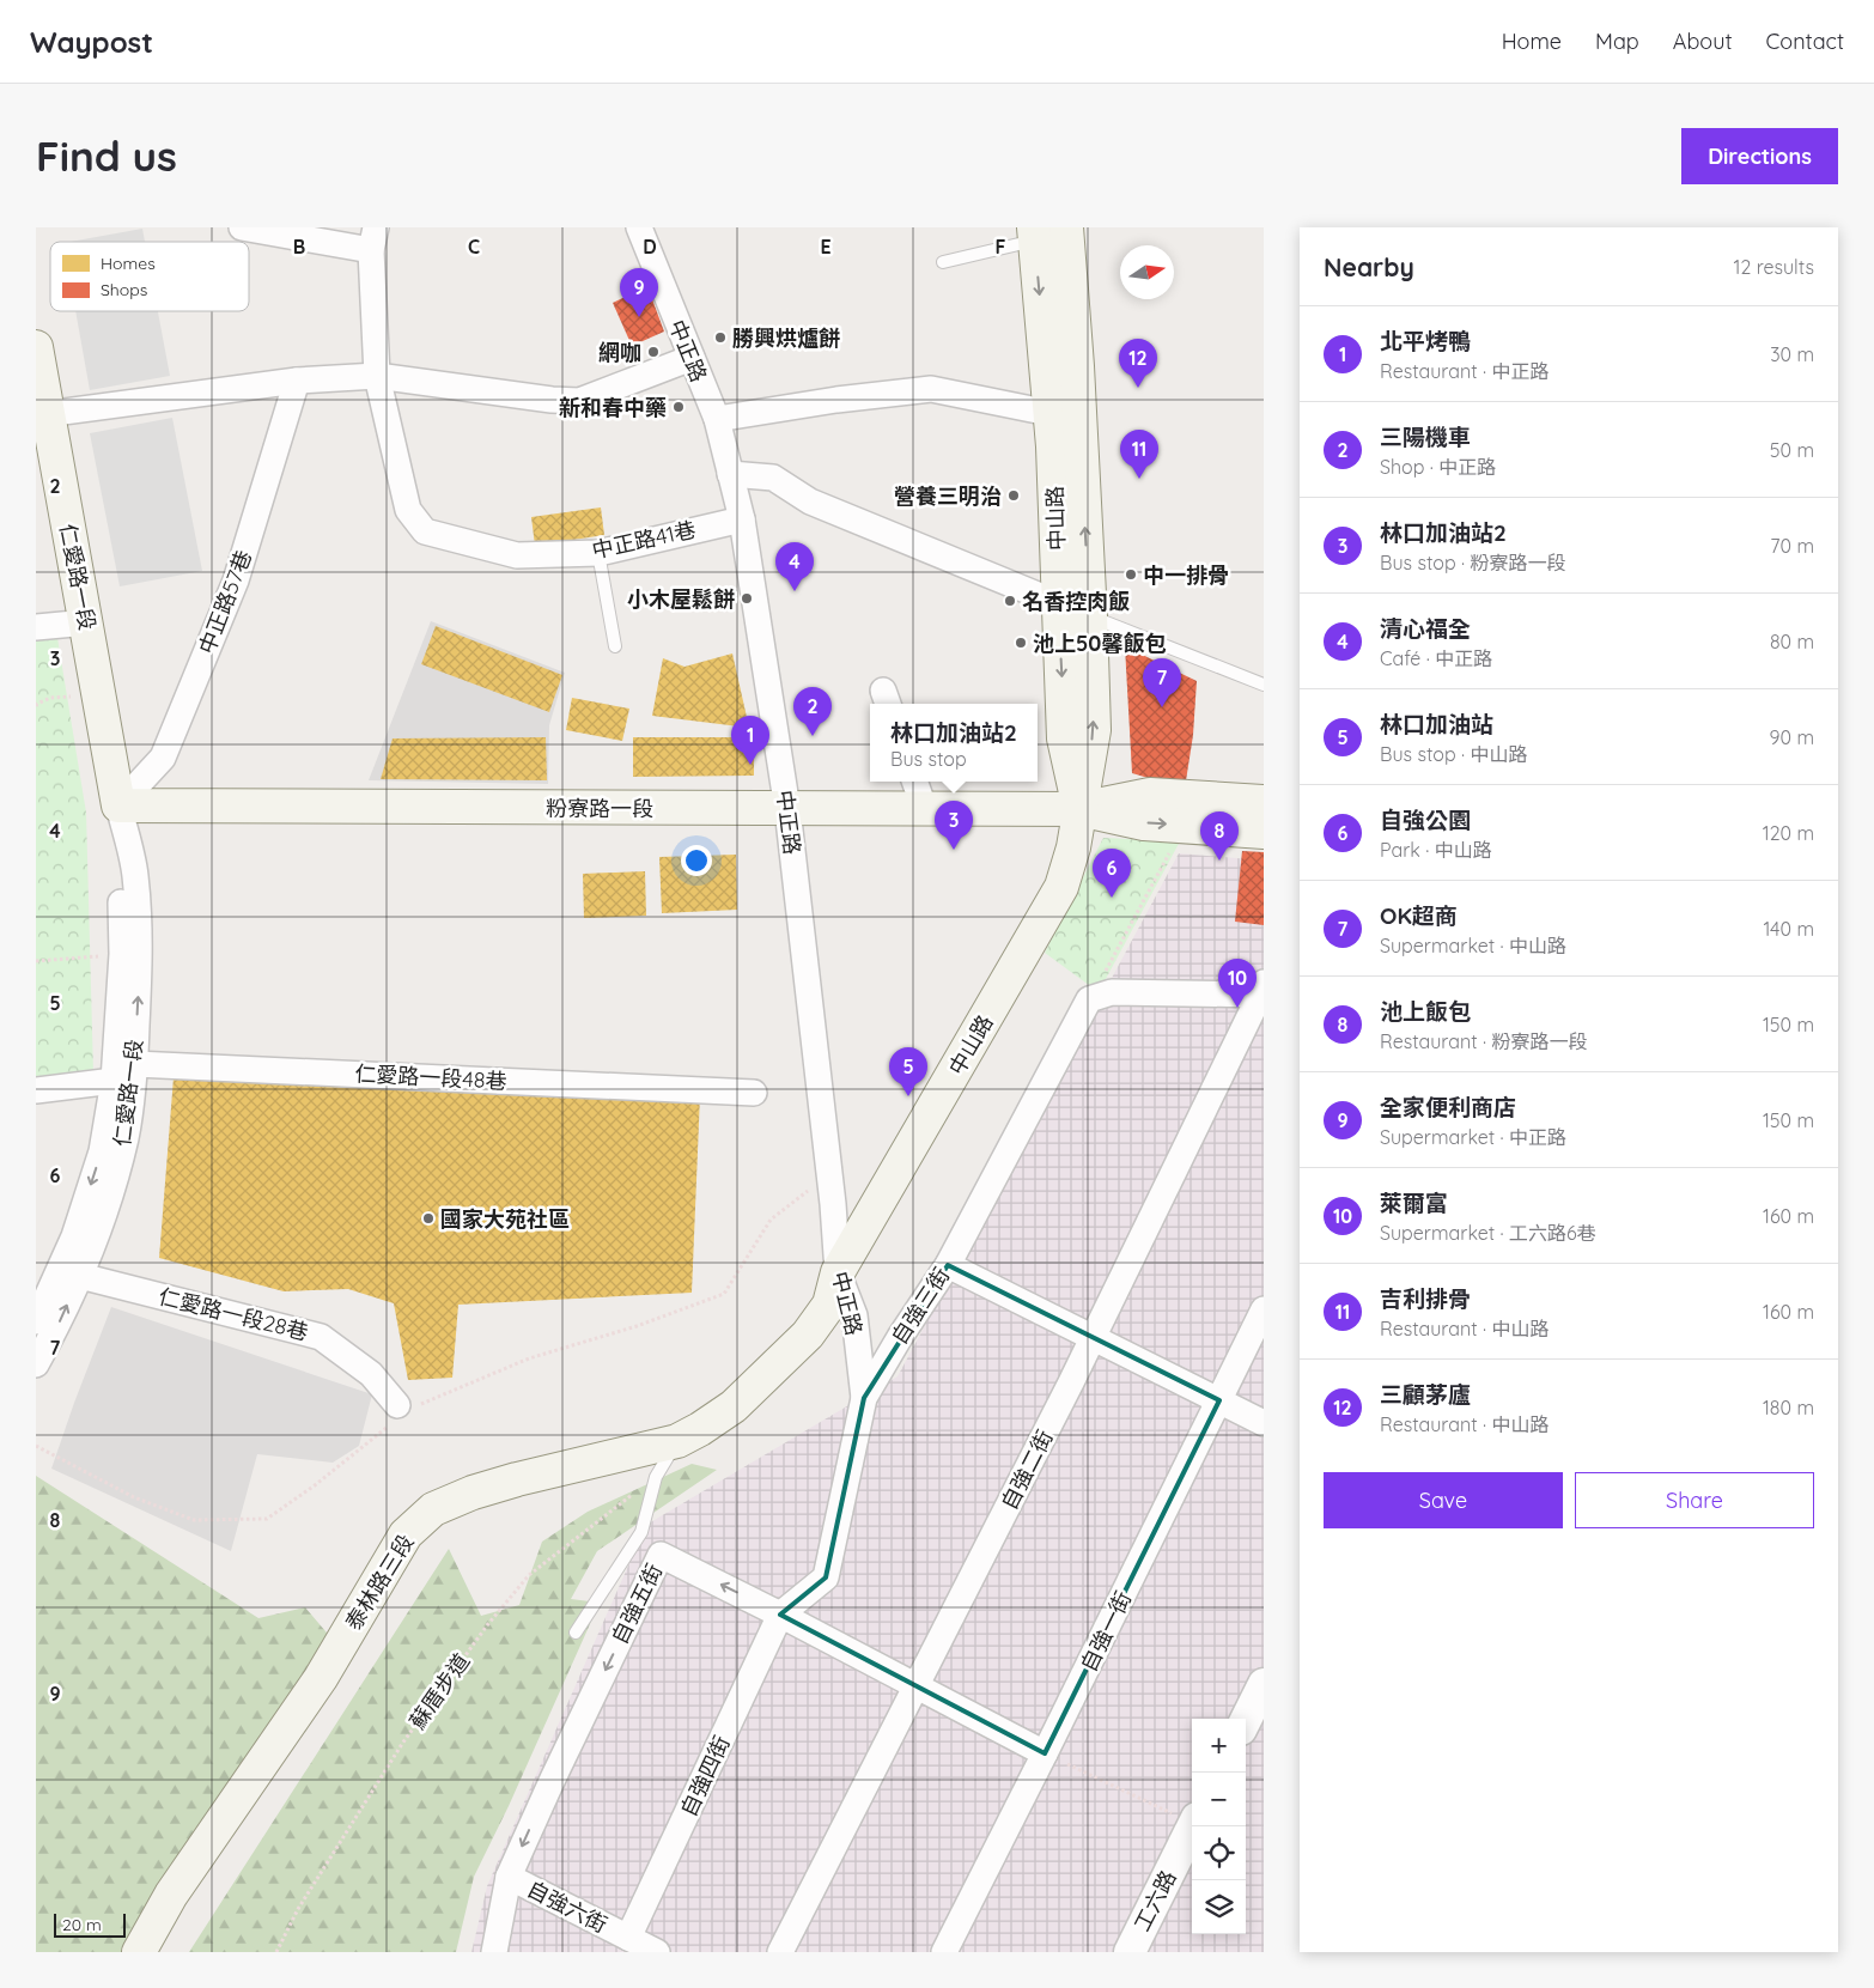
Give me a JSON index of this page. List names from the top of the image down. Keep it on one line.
{"streets":{"main road":["中山路","仁愛路一段","粉寮路一段","泰林路三段"],"street":["中正路","中正路41巷","中正路57巷","仁愛路一段48巷","自強三街","仁愛路一段28巷","自強二街","自強五街","自強一街","自強四街","工六路","自強六街"],"path":["蘇厝步道"]},"crossings":[["中正路","中山路"],["中正路","中正路41巷"],["中正路","粉寮路一段"],["中正路","自強三街"],["中正路","泰林路三段"],["中山路","粉寮路一段"],["中山路","泰林路三段"],["仁愛路一段","中正路57巷"],["仁愛路一段","粉寮路一段"],["仁愛路一段","仁愛路一段48巷"],["仁愛路一段","仁愛路一段28巷"],["中正路57巷","粉寮路一段"],["自強三街","自強五街"],["自強三街","自強四街"],["自強二街","自強五街"],["自強五街","自強一街"],["自強五街","自強四街"],["自強五街","自強六街"],["自強四街","自強六街"]],"places":["勝興烘爐餅","網咖","新和春中藥","營養三明治","中一排骨","小木屋鬆餅","名香控肉飯","池上50馨飯包","國家大苑社區"],"legend":["Homes","Shops"],"scale_bar":"20 m","north":"right","page":{"header":"Waypost","nav":["Home","Map","About","Contact"],"buttons":["Directions",["Save","Share"]],"title":"Find us","heading":["Nearby","12 results"],"pins":["9","12","11","4","7","2","1","3","8","6","10","5"],"list":[{"mark":"1","name":"北平烤鴨","note":"Restaurant · 中正路","value":"30 m"},{"mark":"2","name":"三陽機車","note":"Shop · 中正路","value":"50 m"},{"mark":"3","name":"林口加油站2","note":"Bus stop · 粉寮路一段","value":"70 m"},{"mark":"4","name":"清心福全","note":"Café · 中正路","value":"80 m"},{"mark":"5","name":"林口加油站","note":"Bus stop · 中山路","value":"90 m"},{"mark":"6","name":"自強公園","note":"Park · 中山路","value":"120 m"},{"mark":"7","name":"OK超商","note":"Supermarket · 中山路","value":"140 m"},{"mark":"8","name":"池上飯包","note":"Restaurant · 粉寮路一段","value":"150 m"},{"mark":"9","name":"全家便利商店","note":"Supermarket · 中正路","value":"150 m"},{"mark":"10","name":"萊爾富","note":"Supermarket · 工六路6巷","value":"160 m"},{"mark":"11","name":"吉利排骨","note":"Restaurant · 中山路","value":"160 m"},{"mark":"12","name":"三顧茅廬","note":"Restaurant · 中山路","value":"180 m"}],"popup":["林口加油站2","Bus stop"],"map_buttons":["+","−"],"scale":"20 m"},"grid":{"columns":["B","C","D","E","F"],"rows":["2","3","4","5","6","7","8","9"]}}
